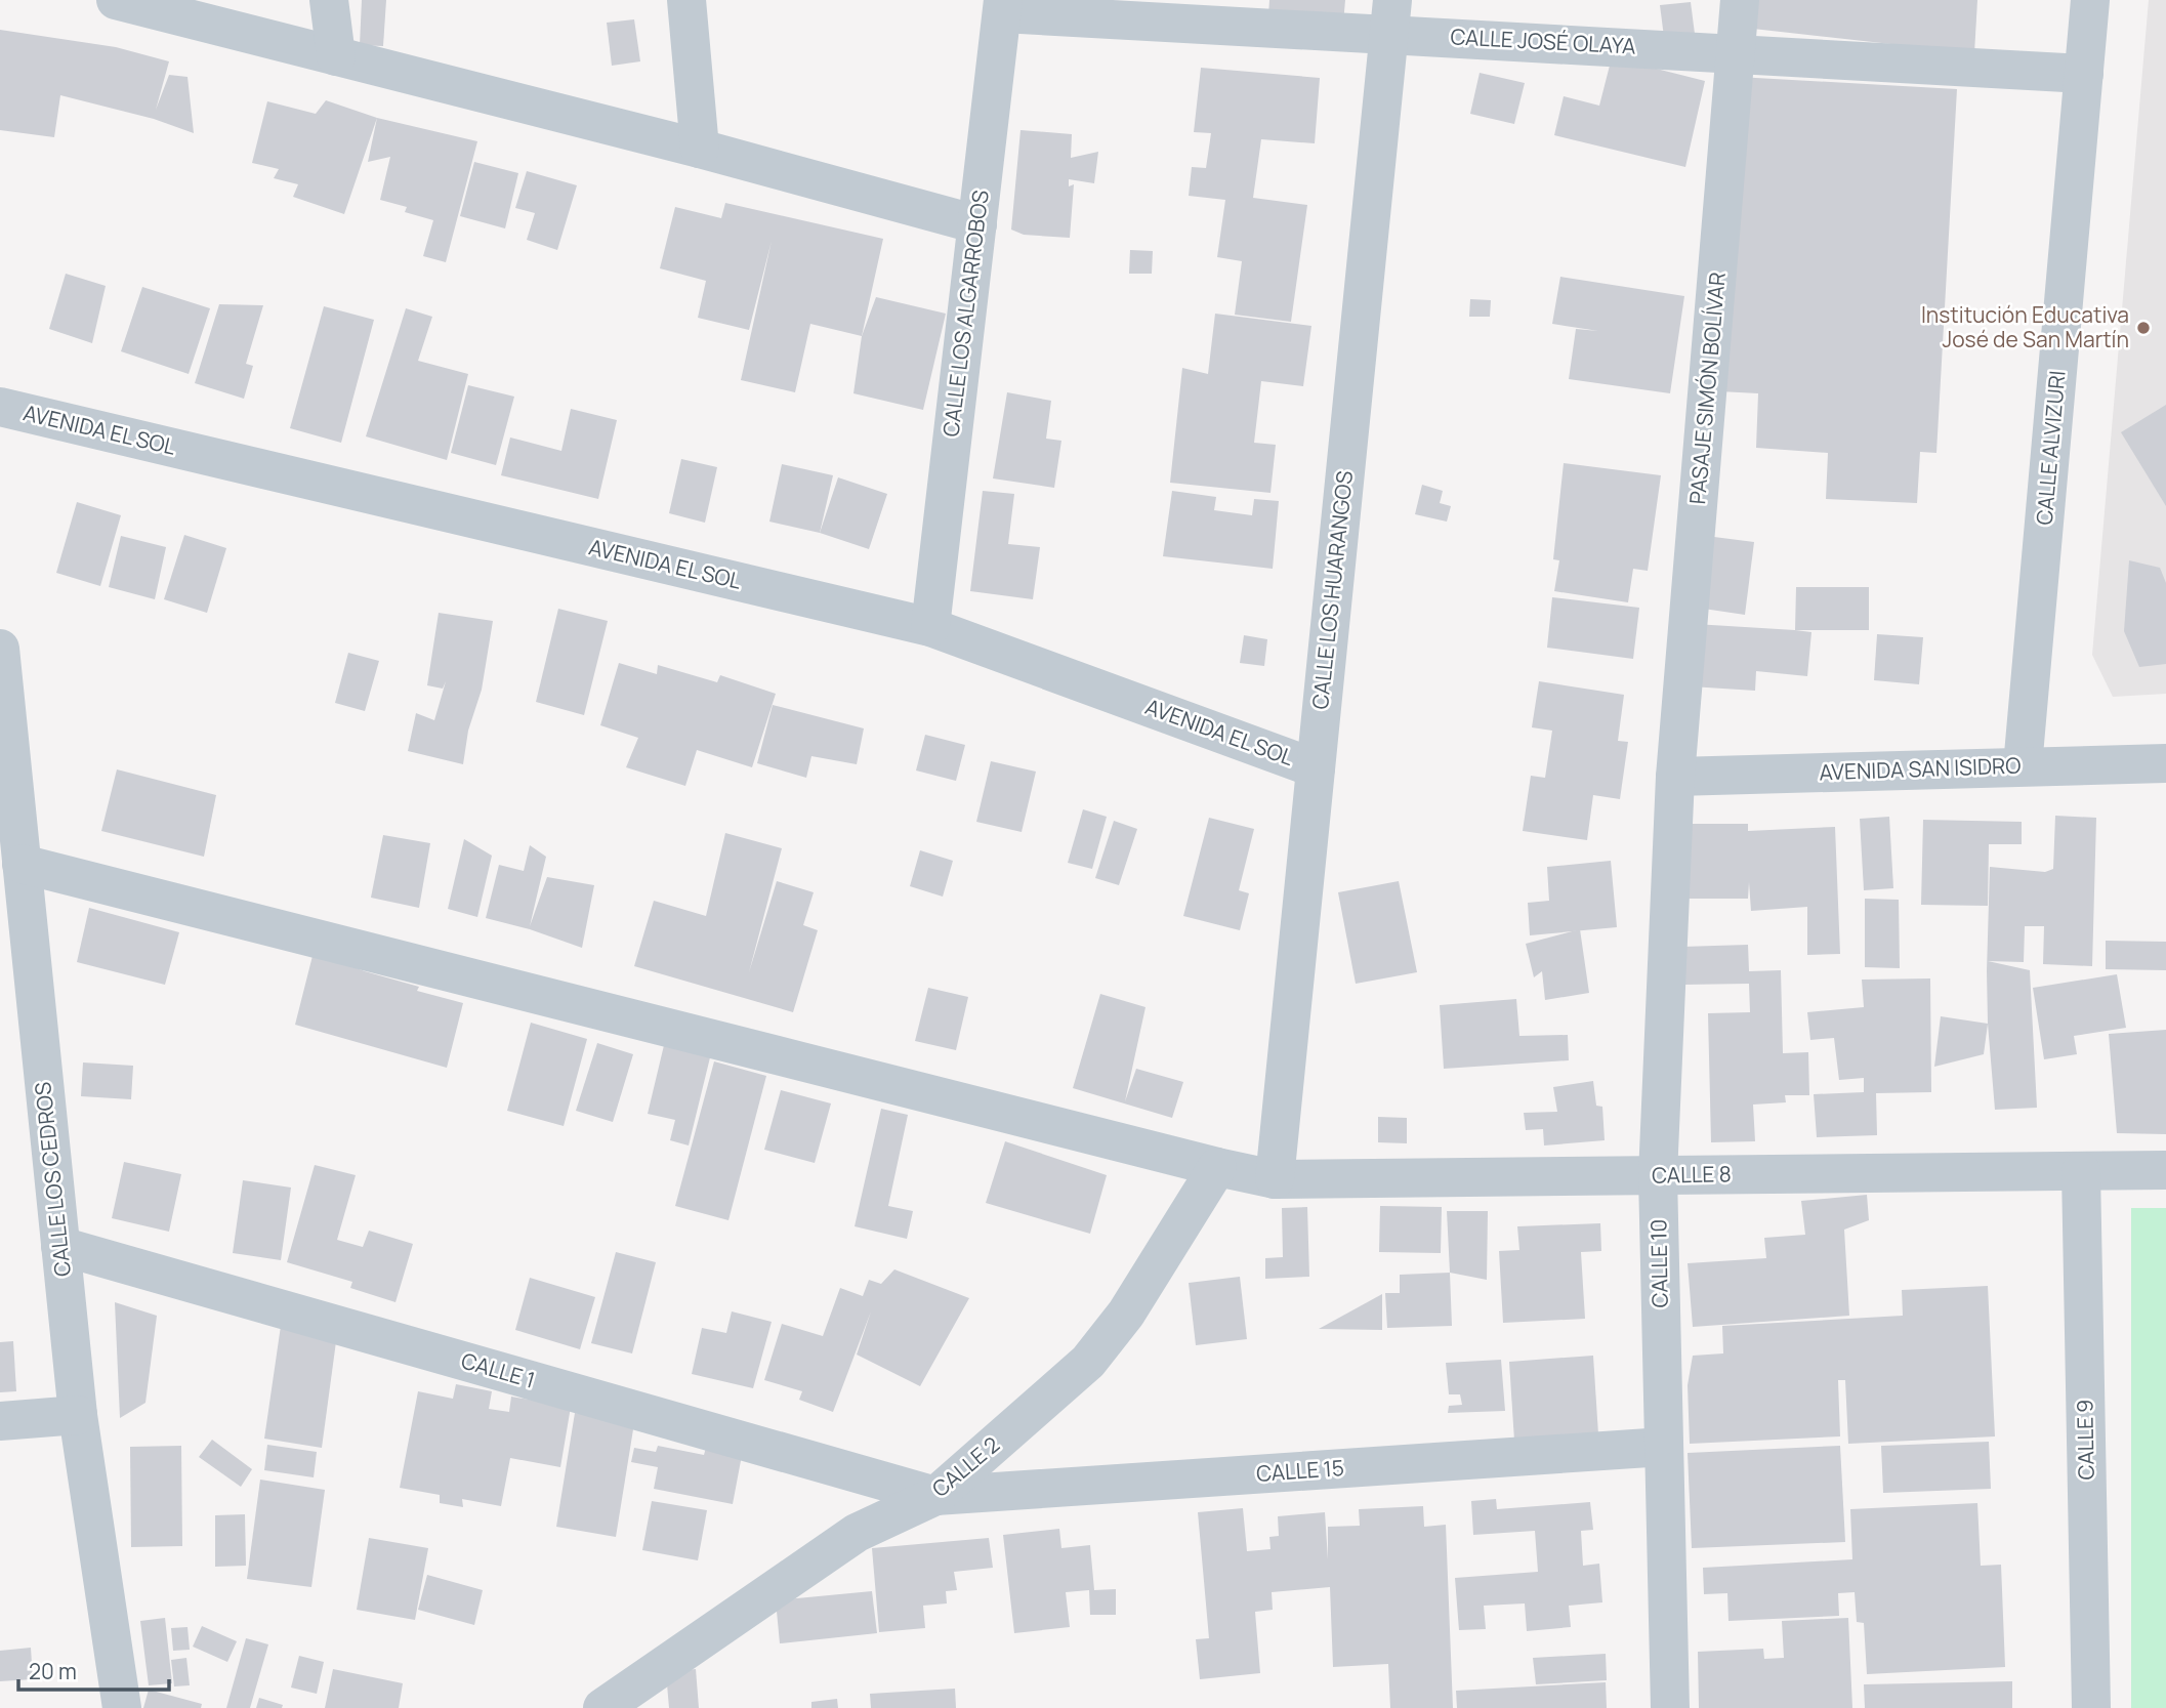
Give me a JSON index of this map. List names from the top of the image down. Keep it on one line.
{"streets":{"street":["CALLE JOSÉ OLAYA","CALLE LOS ALGARROBOS","PASAJE SIMÓN BOLÍVAR","AVENIDA EL SOL","CALLE ALVIZURI","CALLE LOS HUARANGOS","AVENIDA SAN ISIDRO","CALLE 8","CALLE LOS CEDROS","CALLE 10","CALLE 1","CALLE 9","CALLE 2","CALLE 15"]},"crossings":[["CALLE JOSÉ OLAYA","CALLE LOS ALGARROBOS"],["CALLE JOSÉ OLAYA","PASAJE SIMÓN BOLÍVAR"],["CALLE JOSÉ OLAYA","CALLE ALVIZURI"],["CALLE JOSÉ OLAYA","CALLE LOS HUARANGOS"],["CALLE LOS ALGARROBOS","AVENIDA EL SOL"],["PASAJE SIMÓN BOLÍVAR","AVENIDA SAN ISIDRO"],["PASAJE SIMÓN BOLÍVAR","CALLE 10"],["AVENIDA EL SOL","CALLE LOS HUARANGOS"],["CALLE ALVIZURI","AVENIDA SAN ISIDRO"],["CALLE LOS HUARANGOS","CALLE 8"],["AVENIDA SAN ISIDRO","CALLE 10"],["CALLE 8","CALLE LOS CEDROS"],["CALLE 8","CALLE 10"],["CALLE 8","CALLE 9"],["CALLE 8","CALLE 2"],["CALLE LOS CEDROS","CALLE 1"],["CALLE 10","CALLE 15"],["CALLE 1","CALLE 2"],["CALLE 1","CALLE 15"],["CALLE 2","CALLE 15"]],"places":["Institución Educativa José de San Martín"],"scale_bar":"20 m"}
